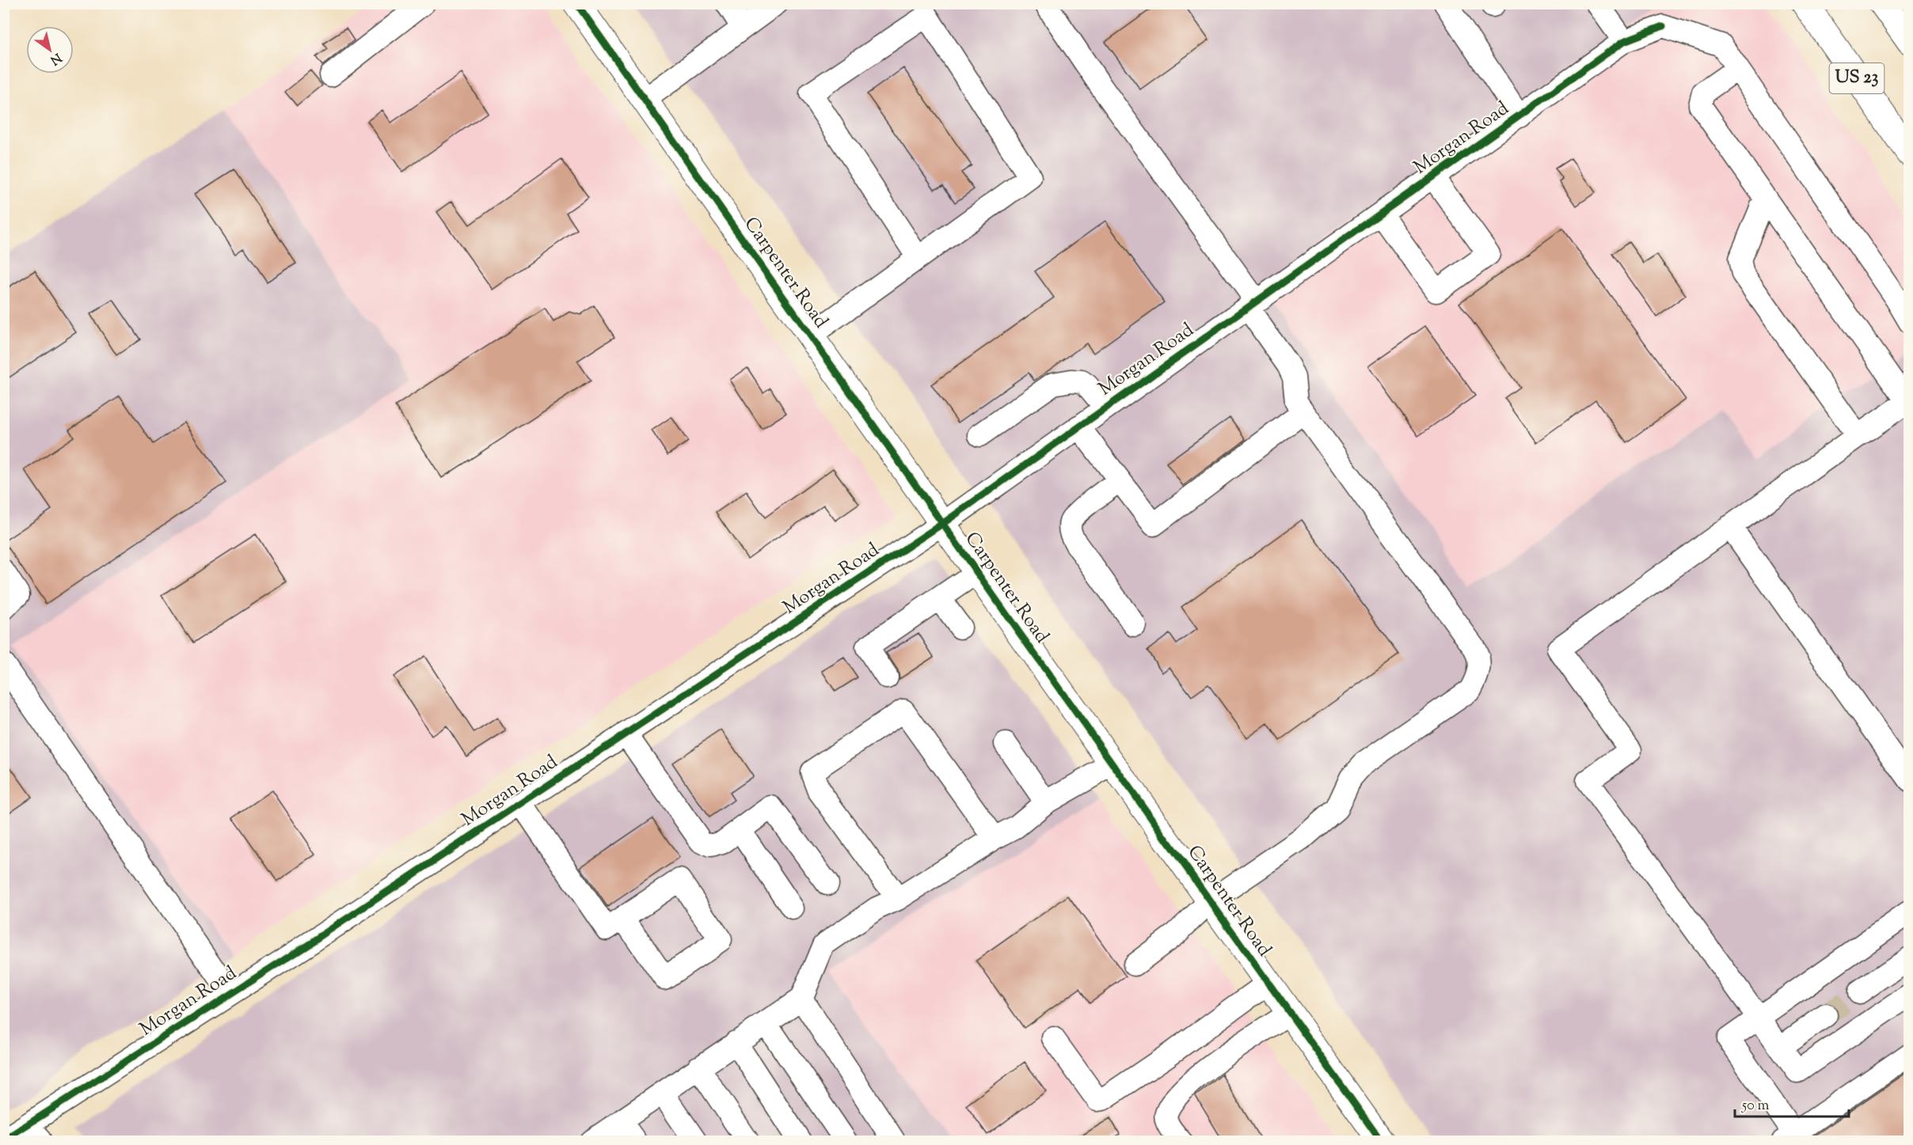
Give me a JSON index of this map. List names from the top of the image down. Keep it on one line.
{"streets":{"main road":["US 23","Carpenter Road"],"street":["Morgan Road"]},"crossings":[["Morgan Road","Carpenter Road"]],"scale_bar":"50 m","north":"bottom right"}
